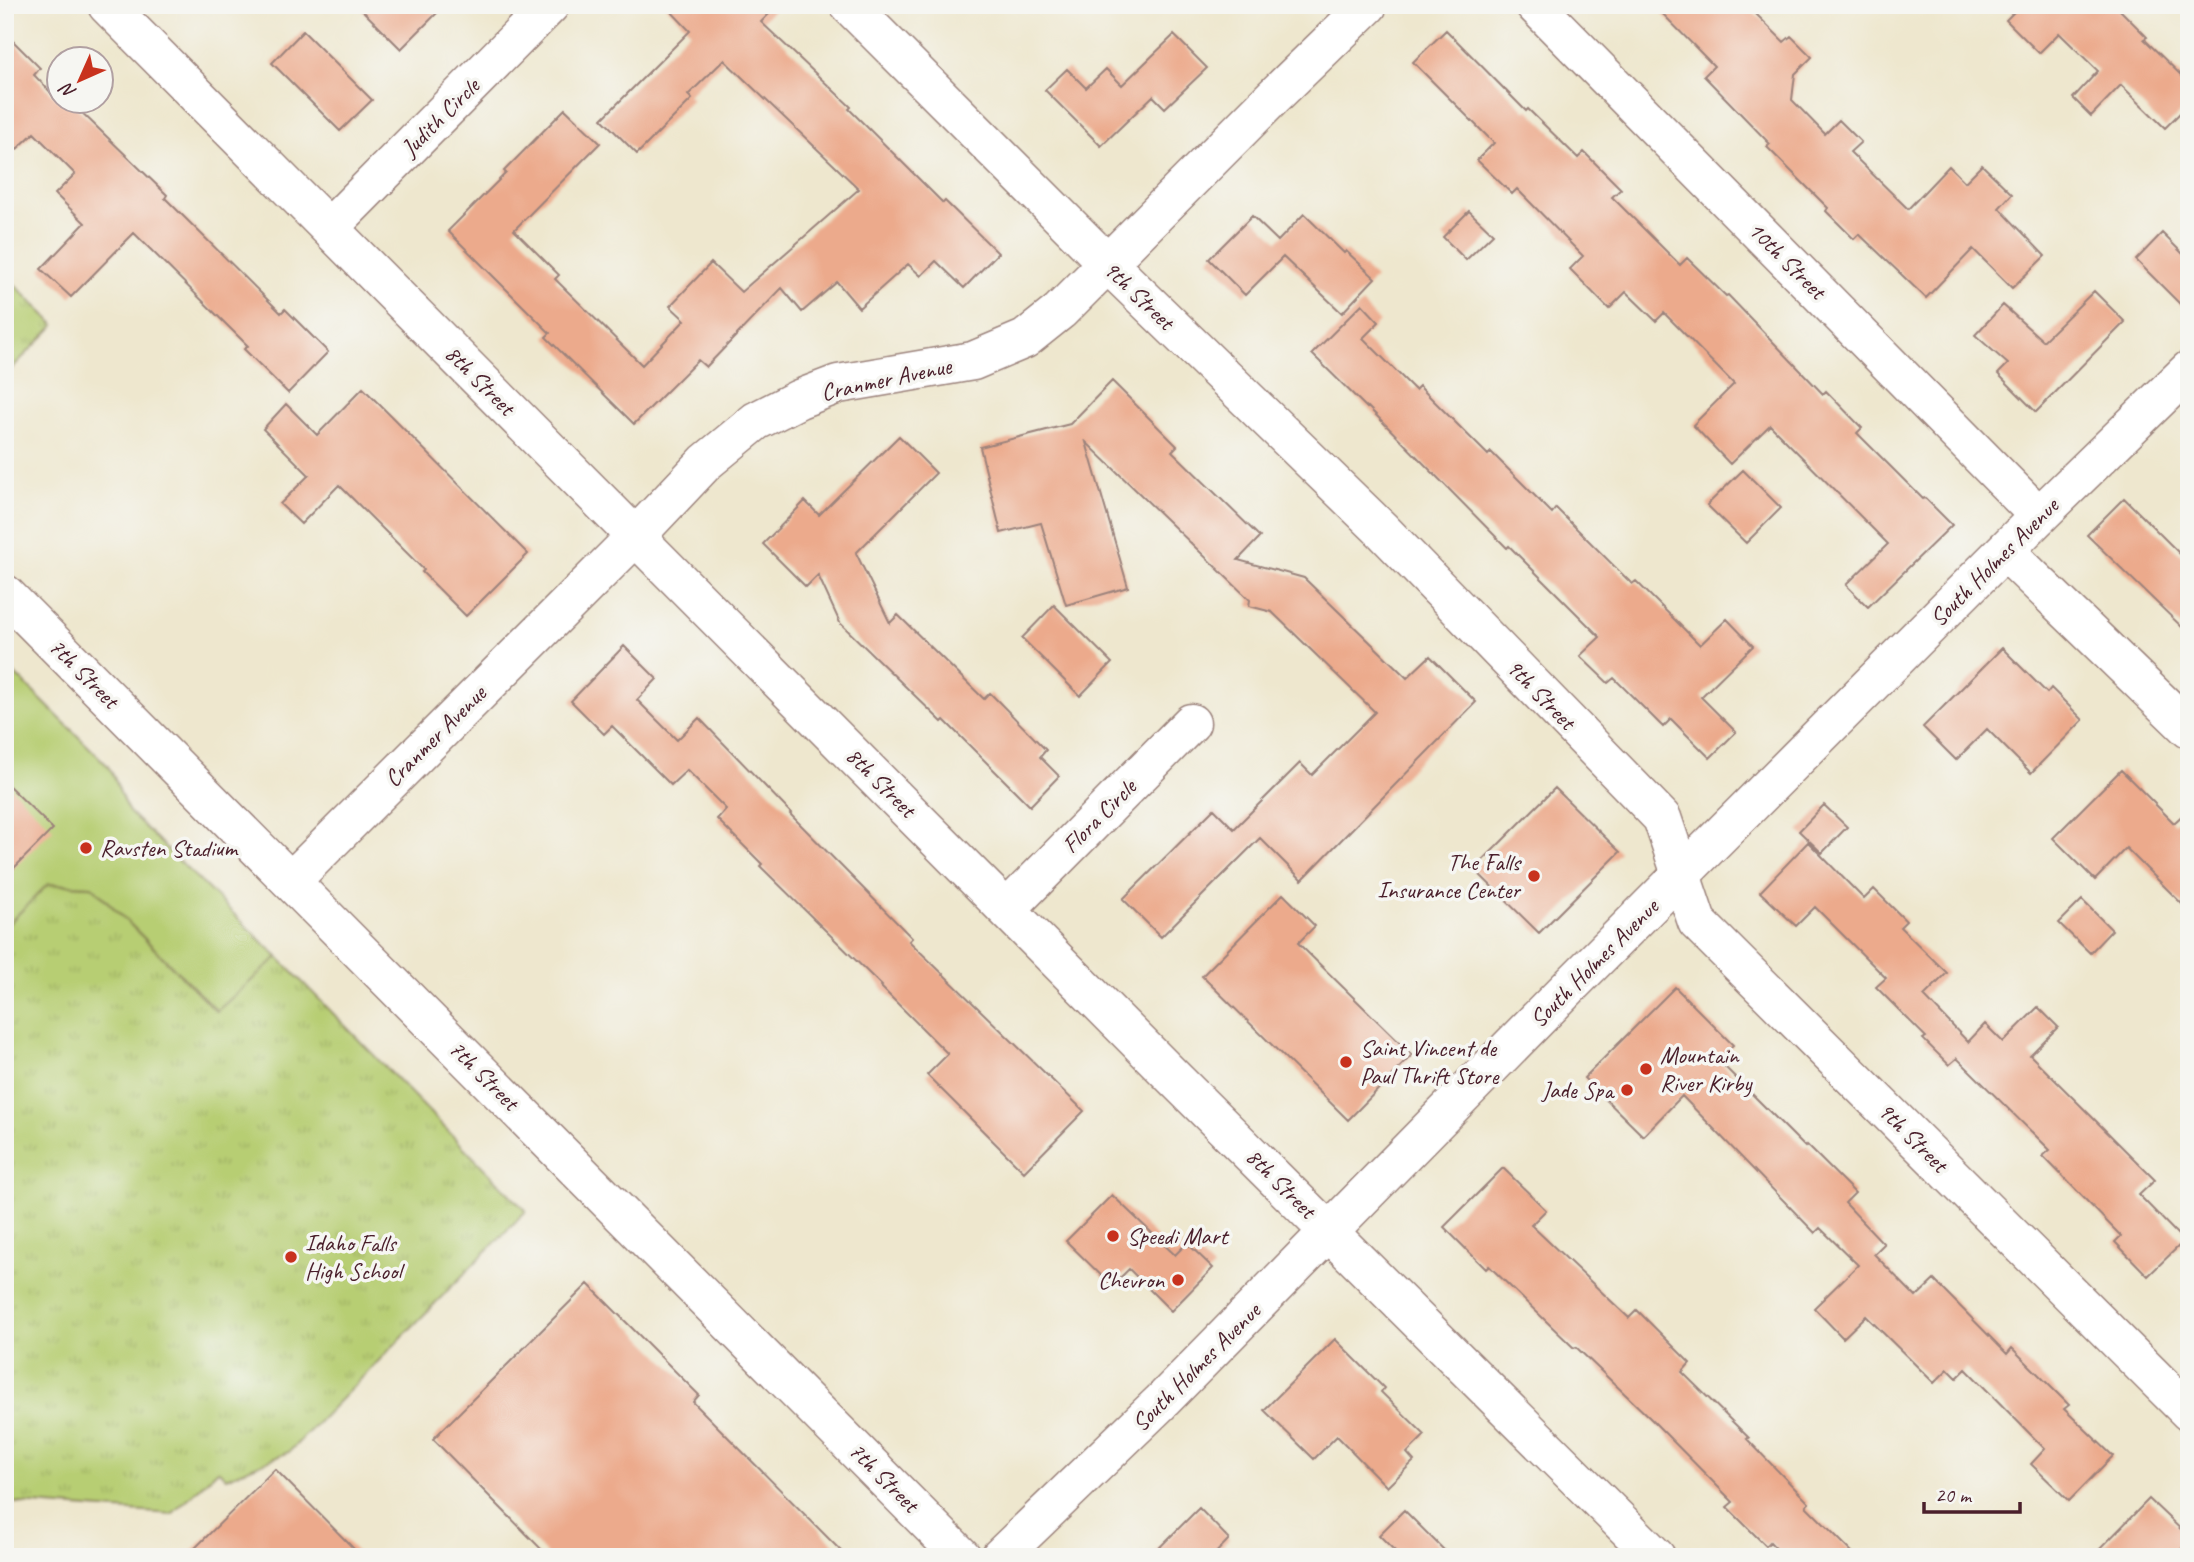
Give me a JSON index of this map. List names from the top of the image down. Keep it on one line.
{"streets":{"street":["Judith Circle","10th Street","9th Street","Cranmer Avenue","8th Street","South Holmes Avenue","7th Street","Flora Circle"]},"crossings":[["Judith Circle","8th Street"],["10th Street","South Holmes Avenue"],["9th Street","Cranmer Avenue"],["9th Street","South Holmes Avenue"],["Cranmer Avenue","8th Street"],["Cranmer Avenue","7th Street"],["8th Street","South Holmes Avenue"],["8th Street","Flora Circle"]],"places":["Ravsten Stadium","The Falls Insurance Center","Saint Vincent de Paul Thrift Store","Mountain River Kirby","Jade Spa","Speedi Mart","Idaho Falls High School","Chevron"],"scale_bar":"20 m","north":"bottom left"}
